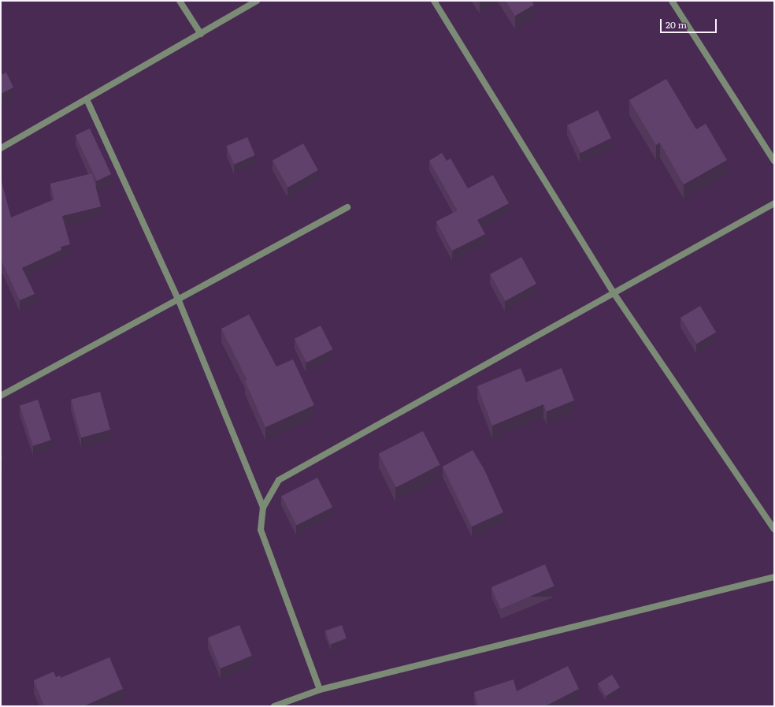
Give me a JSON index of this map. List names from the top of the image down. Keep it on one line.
{"scale_bar":"20 m"}
